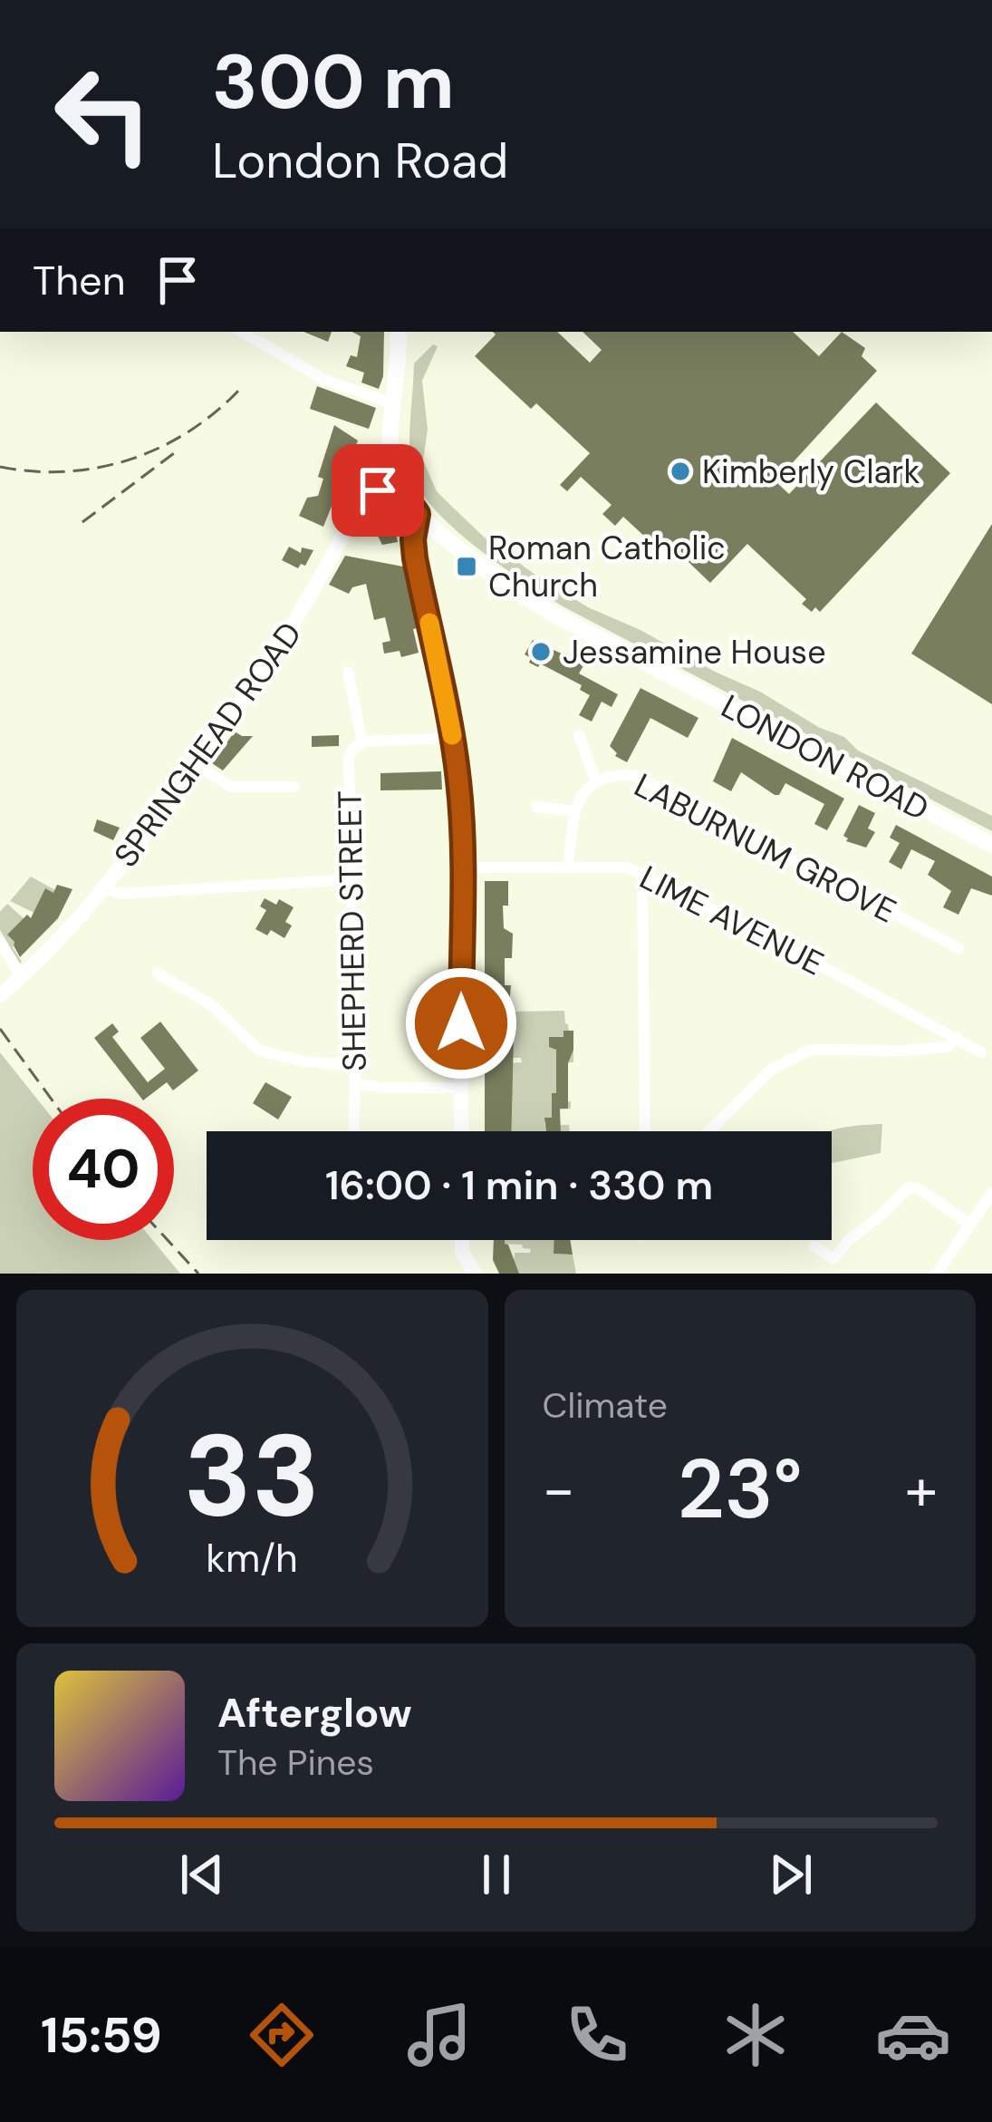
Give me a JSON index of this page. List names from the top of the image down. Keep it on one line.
{"streets":{"main road":["LONDON ROAD"],"street":["SPRINGHEAD ROAD","LABURNUM GROVE","LIME AVENUE","SHEPHERD STREET"]},"crossings":[["SPRINGHEAD ROAD","LONDON ROAD"],["LABURNUM GROVE","LIME AVENUE"]],"places":{"other":["Kimberly Clark","Jessamine House"],"transit":["Roman Catholic Church"]},"page":{"turn":["300 m","London Road"],"then":"Then","limit":"40","trip":"16:00 · 1 min · 330 m","tile":"Climate","heat":["−","23°","+"],"song":["Afterglow","The Pines"],"tabs":"15:59","gauge":["33","km/h"]}}
